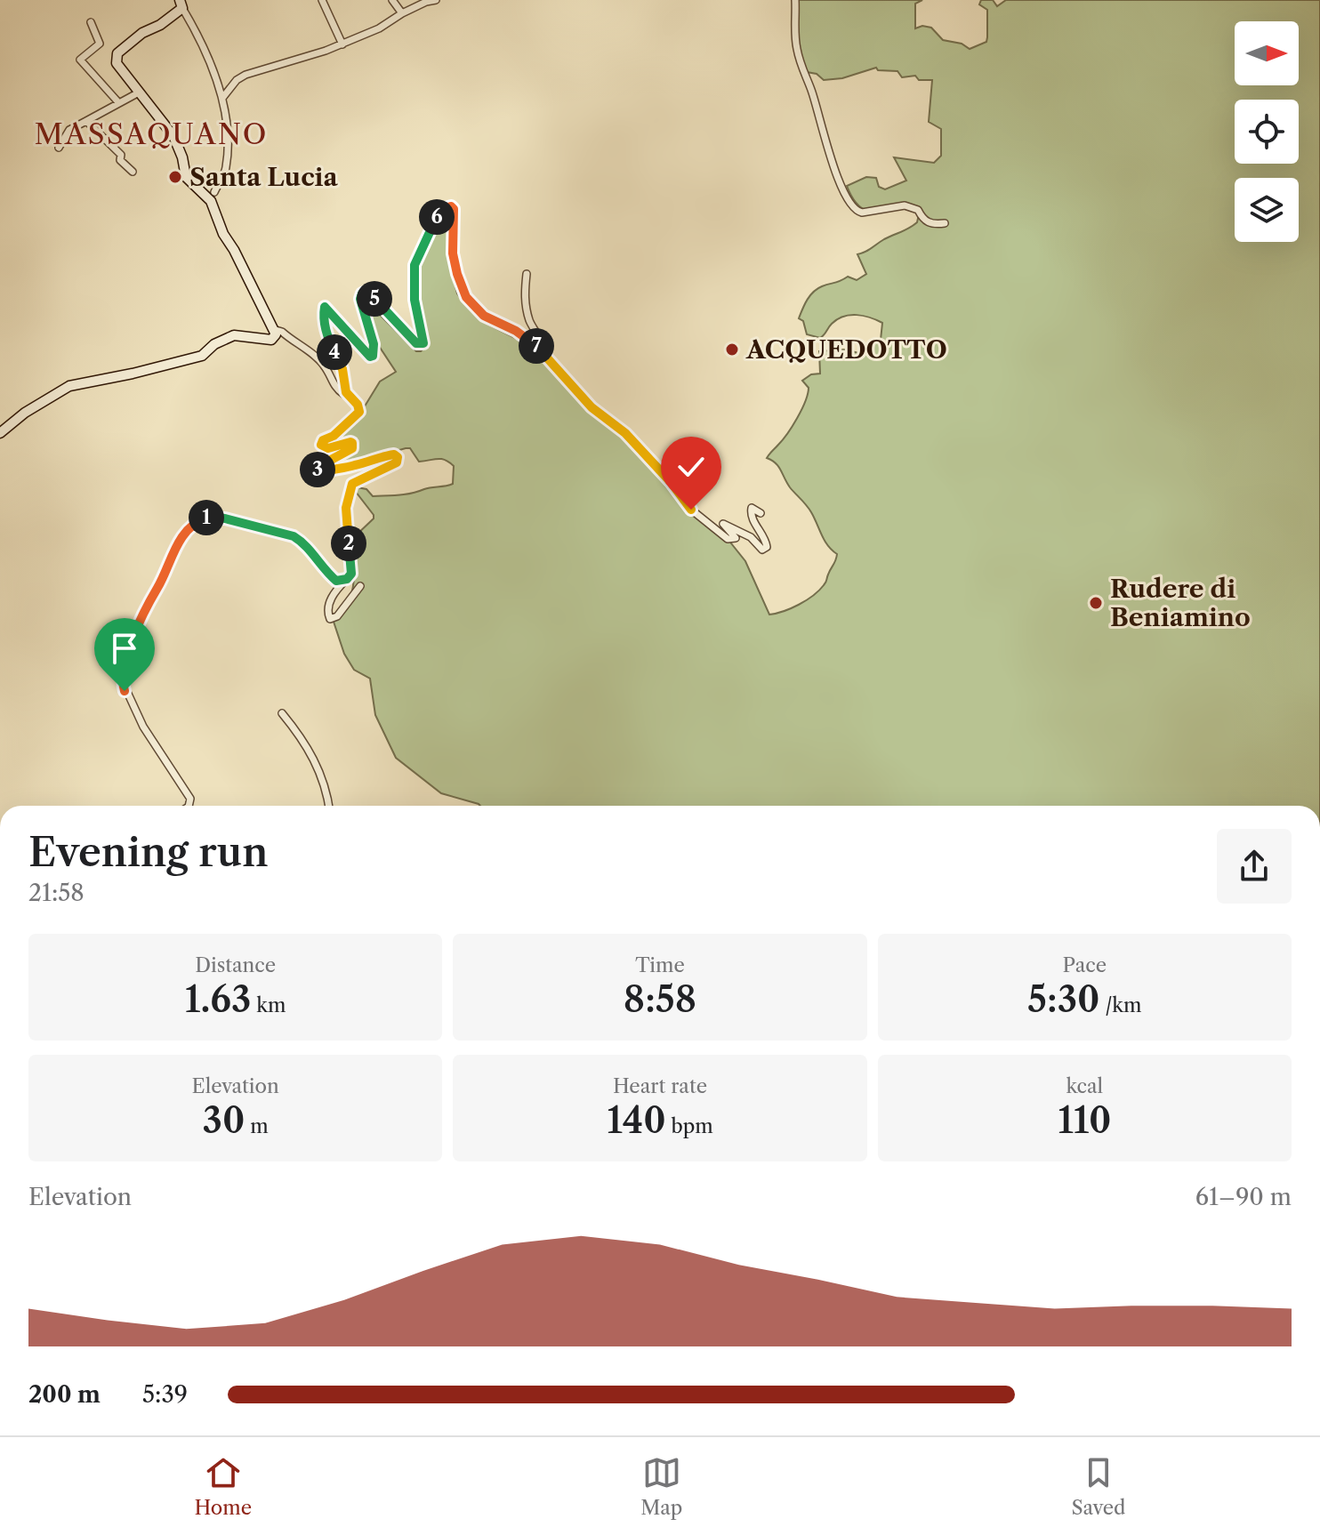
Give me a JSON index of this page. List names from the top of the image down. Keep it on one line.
{"districts":["MASSAQUANO"],"places":["Santa Lucia","ACQUEDOTTO","Rudere di Beniamino"],"north":"right","page":{"pins":["6","5","7","4","3","1","2"],"heading":["Evening run","21:58"],"stats":[["Distance","1.63 km"],["Time","8:58"],["Pace","5:30 /km"],["Elevation","30 m"],["Heart rate","140 bpm"],["kcal","110"]],"chart":["Elevation","61–90 m"],"list":[{"name":"200 m","note":"5:39"}],"tabs":["Home","Map","Saved"]}}
